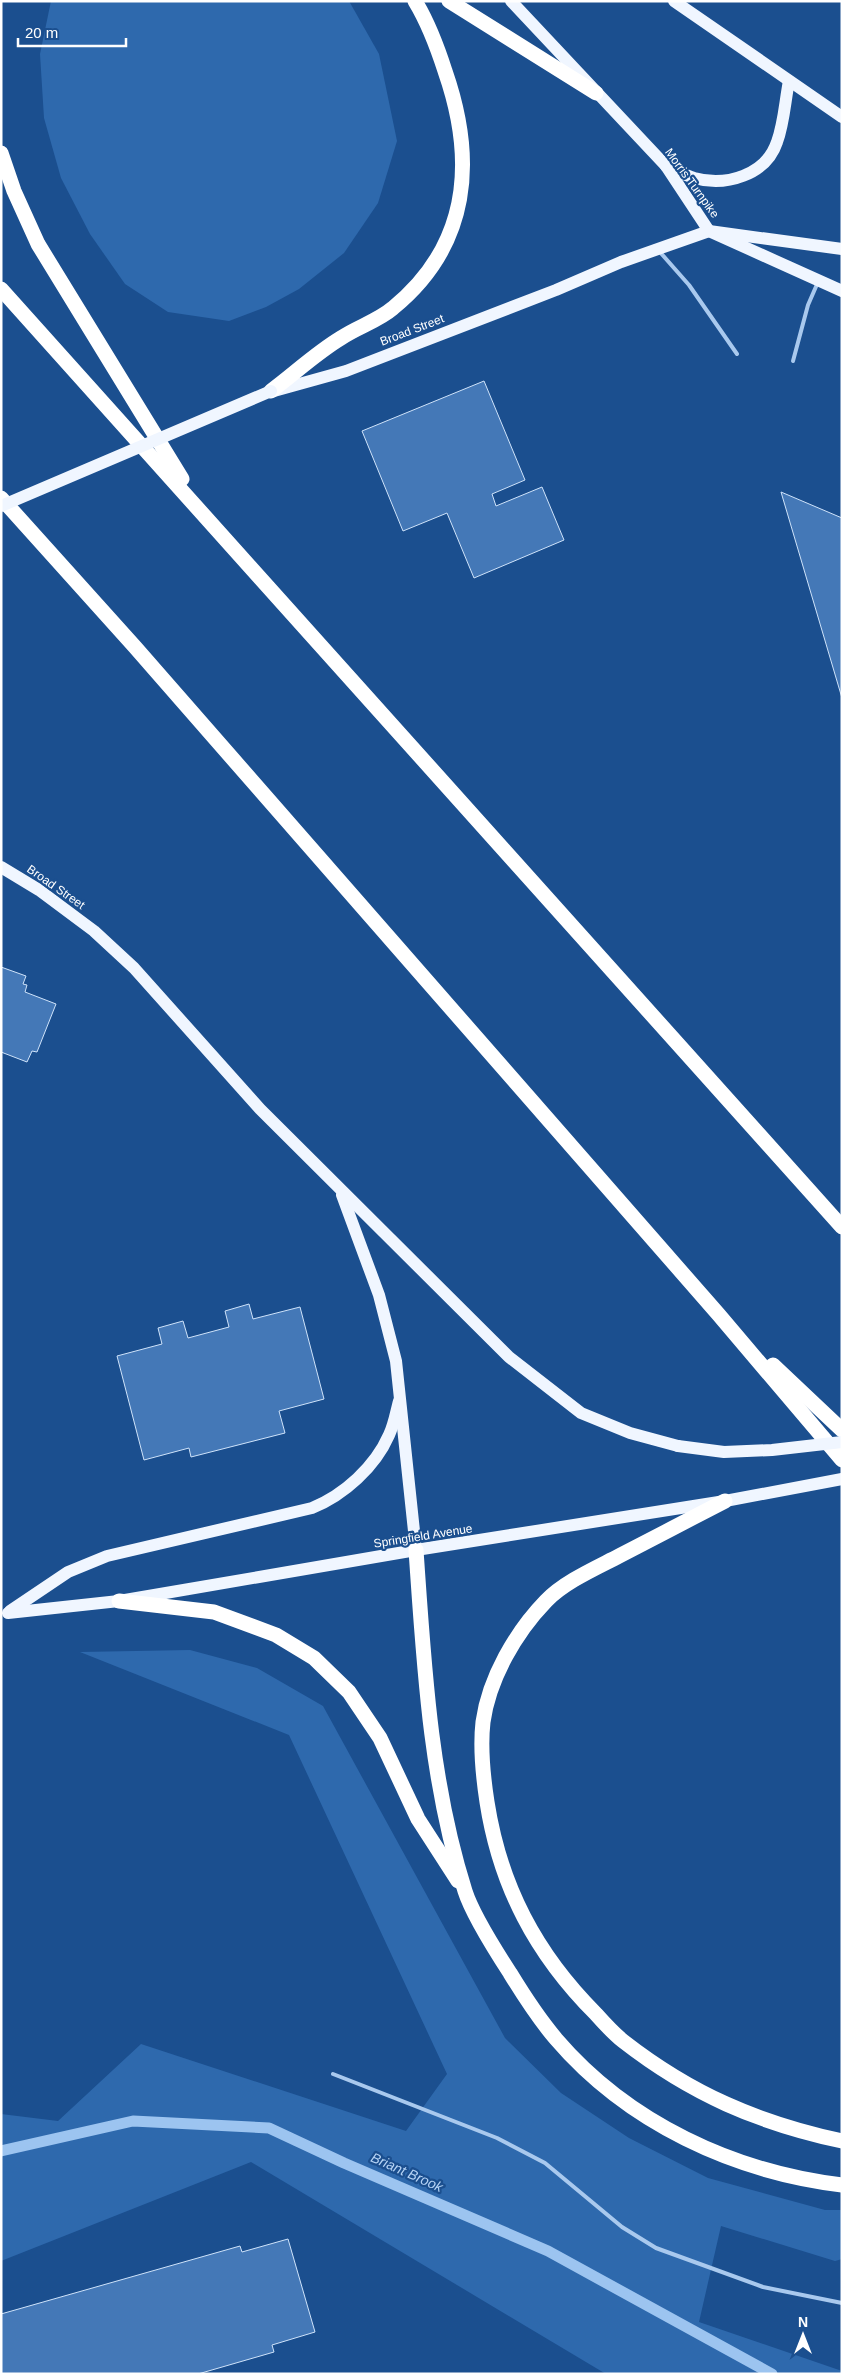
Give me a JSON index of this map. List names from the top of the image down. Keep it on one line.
{"streets":{"main road":["Morris Turnpike","Broad Street","Springfield Avenue"]},"crossings":[["Morris Turnpike","Broad Street"]],"water":["Briant Brook"],"scale_bar":"20 m","north":"top"}
